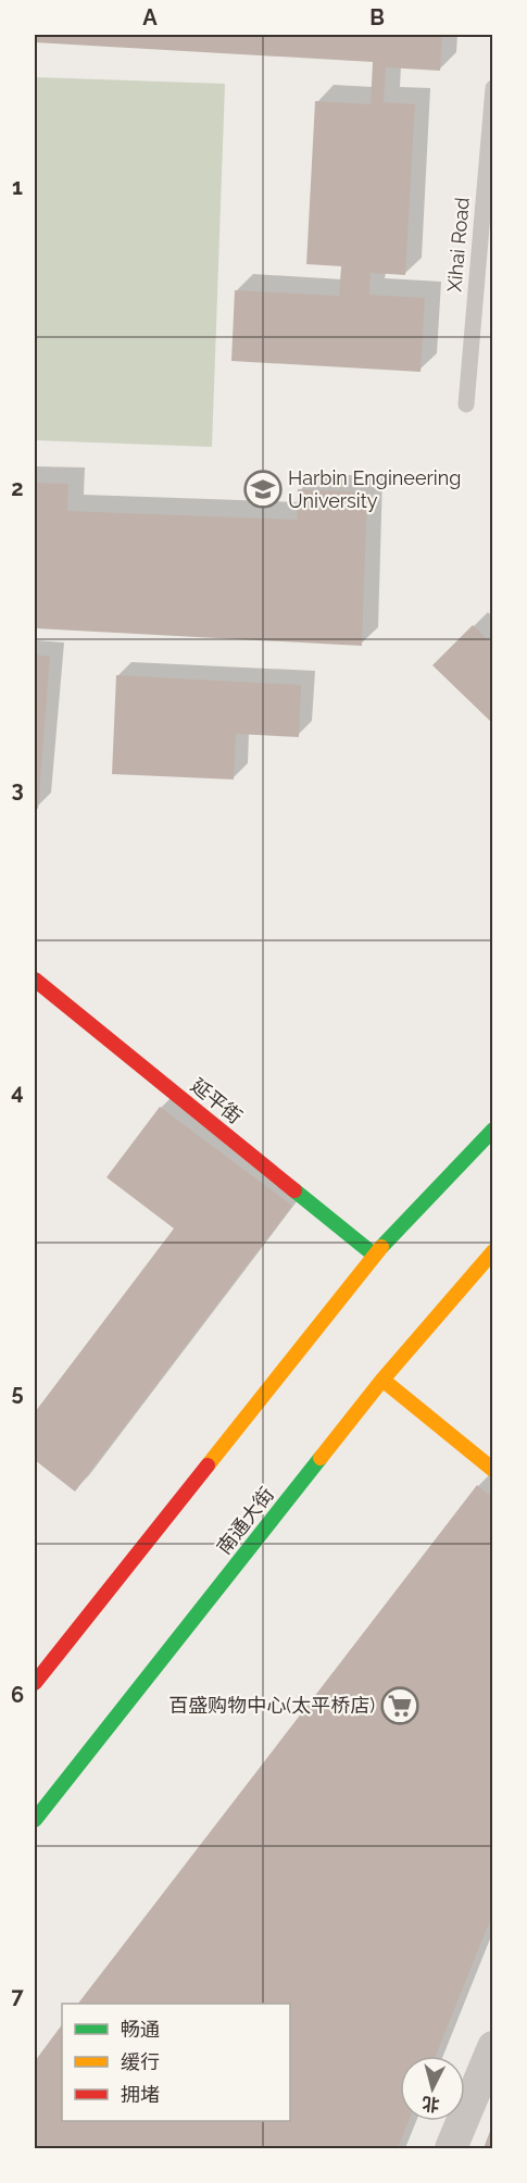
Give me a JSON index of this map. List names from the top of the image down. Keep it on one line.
{"streets":{"main road":["延平街","南通大街"],"lane":["Xihai Road"]},"places":{"school or university":["Harbin Engineering University"],"supermarket":["百盛购物中心(太平桥店)"]},"legend":["畅通","缓行","拥堵"],"north":"bottom","grid":{"columns":["A","B"],"rows":["1","2","3","4","5","6","7"]}}
